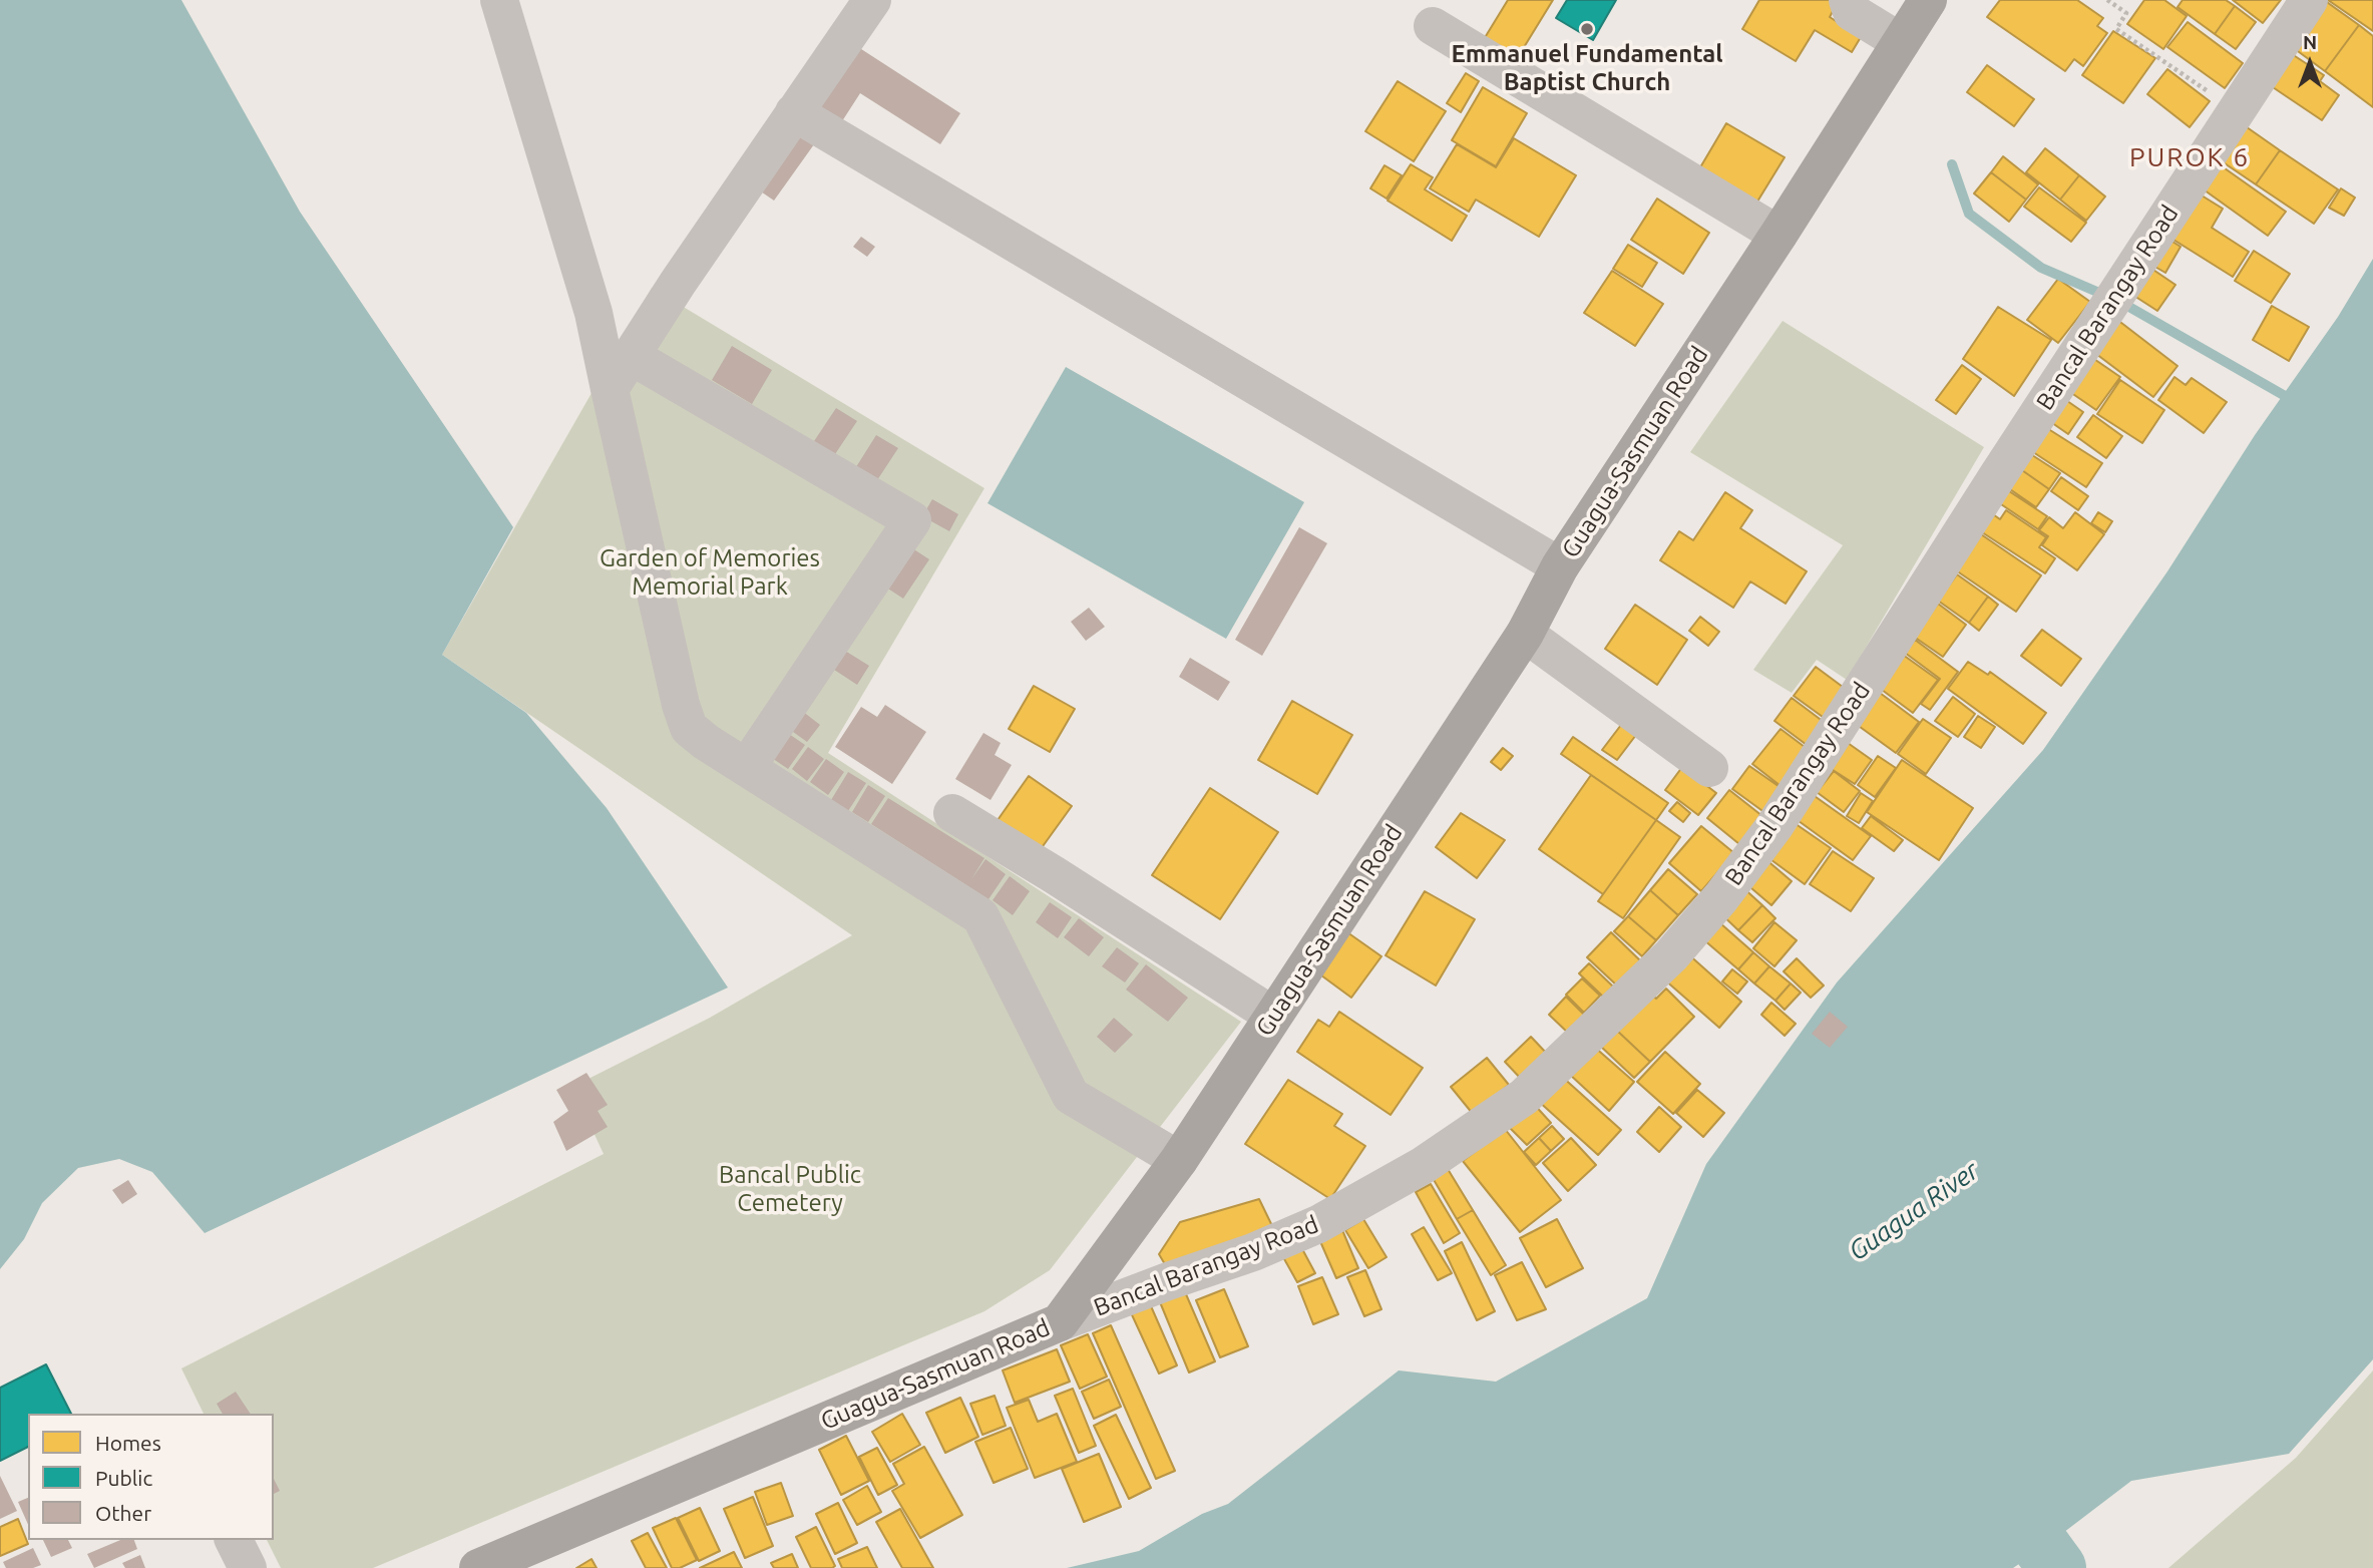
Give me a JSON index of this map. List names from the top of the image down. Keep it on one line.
{"streets":{"main road":["Guagua-Sasmuan Road"],"street":["Bancal Barangay Road"]},"crossings":[["Bancal Barangay Road","Guagua-Sasmuan Road"]],"districts":["PUROK 6"],"water":["Guagua River"],"parks":["Garden of Memories Memorial Park","Bancal Public Cemetery"],"places":["Emmanuel Fundamental Baptist Church"],"legend":["Homes","Public","Other"],"north":"top"}
